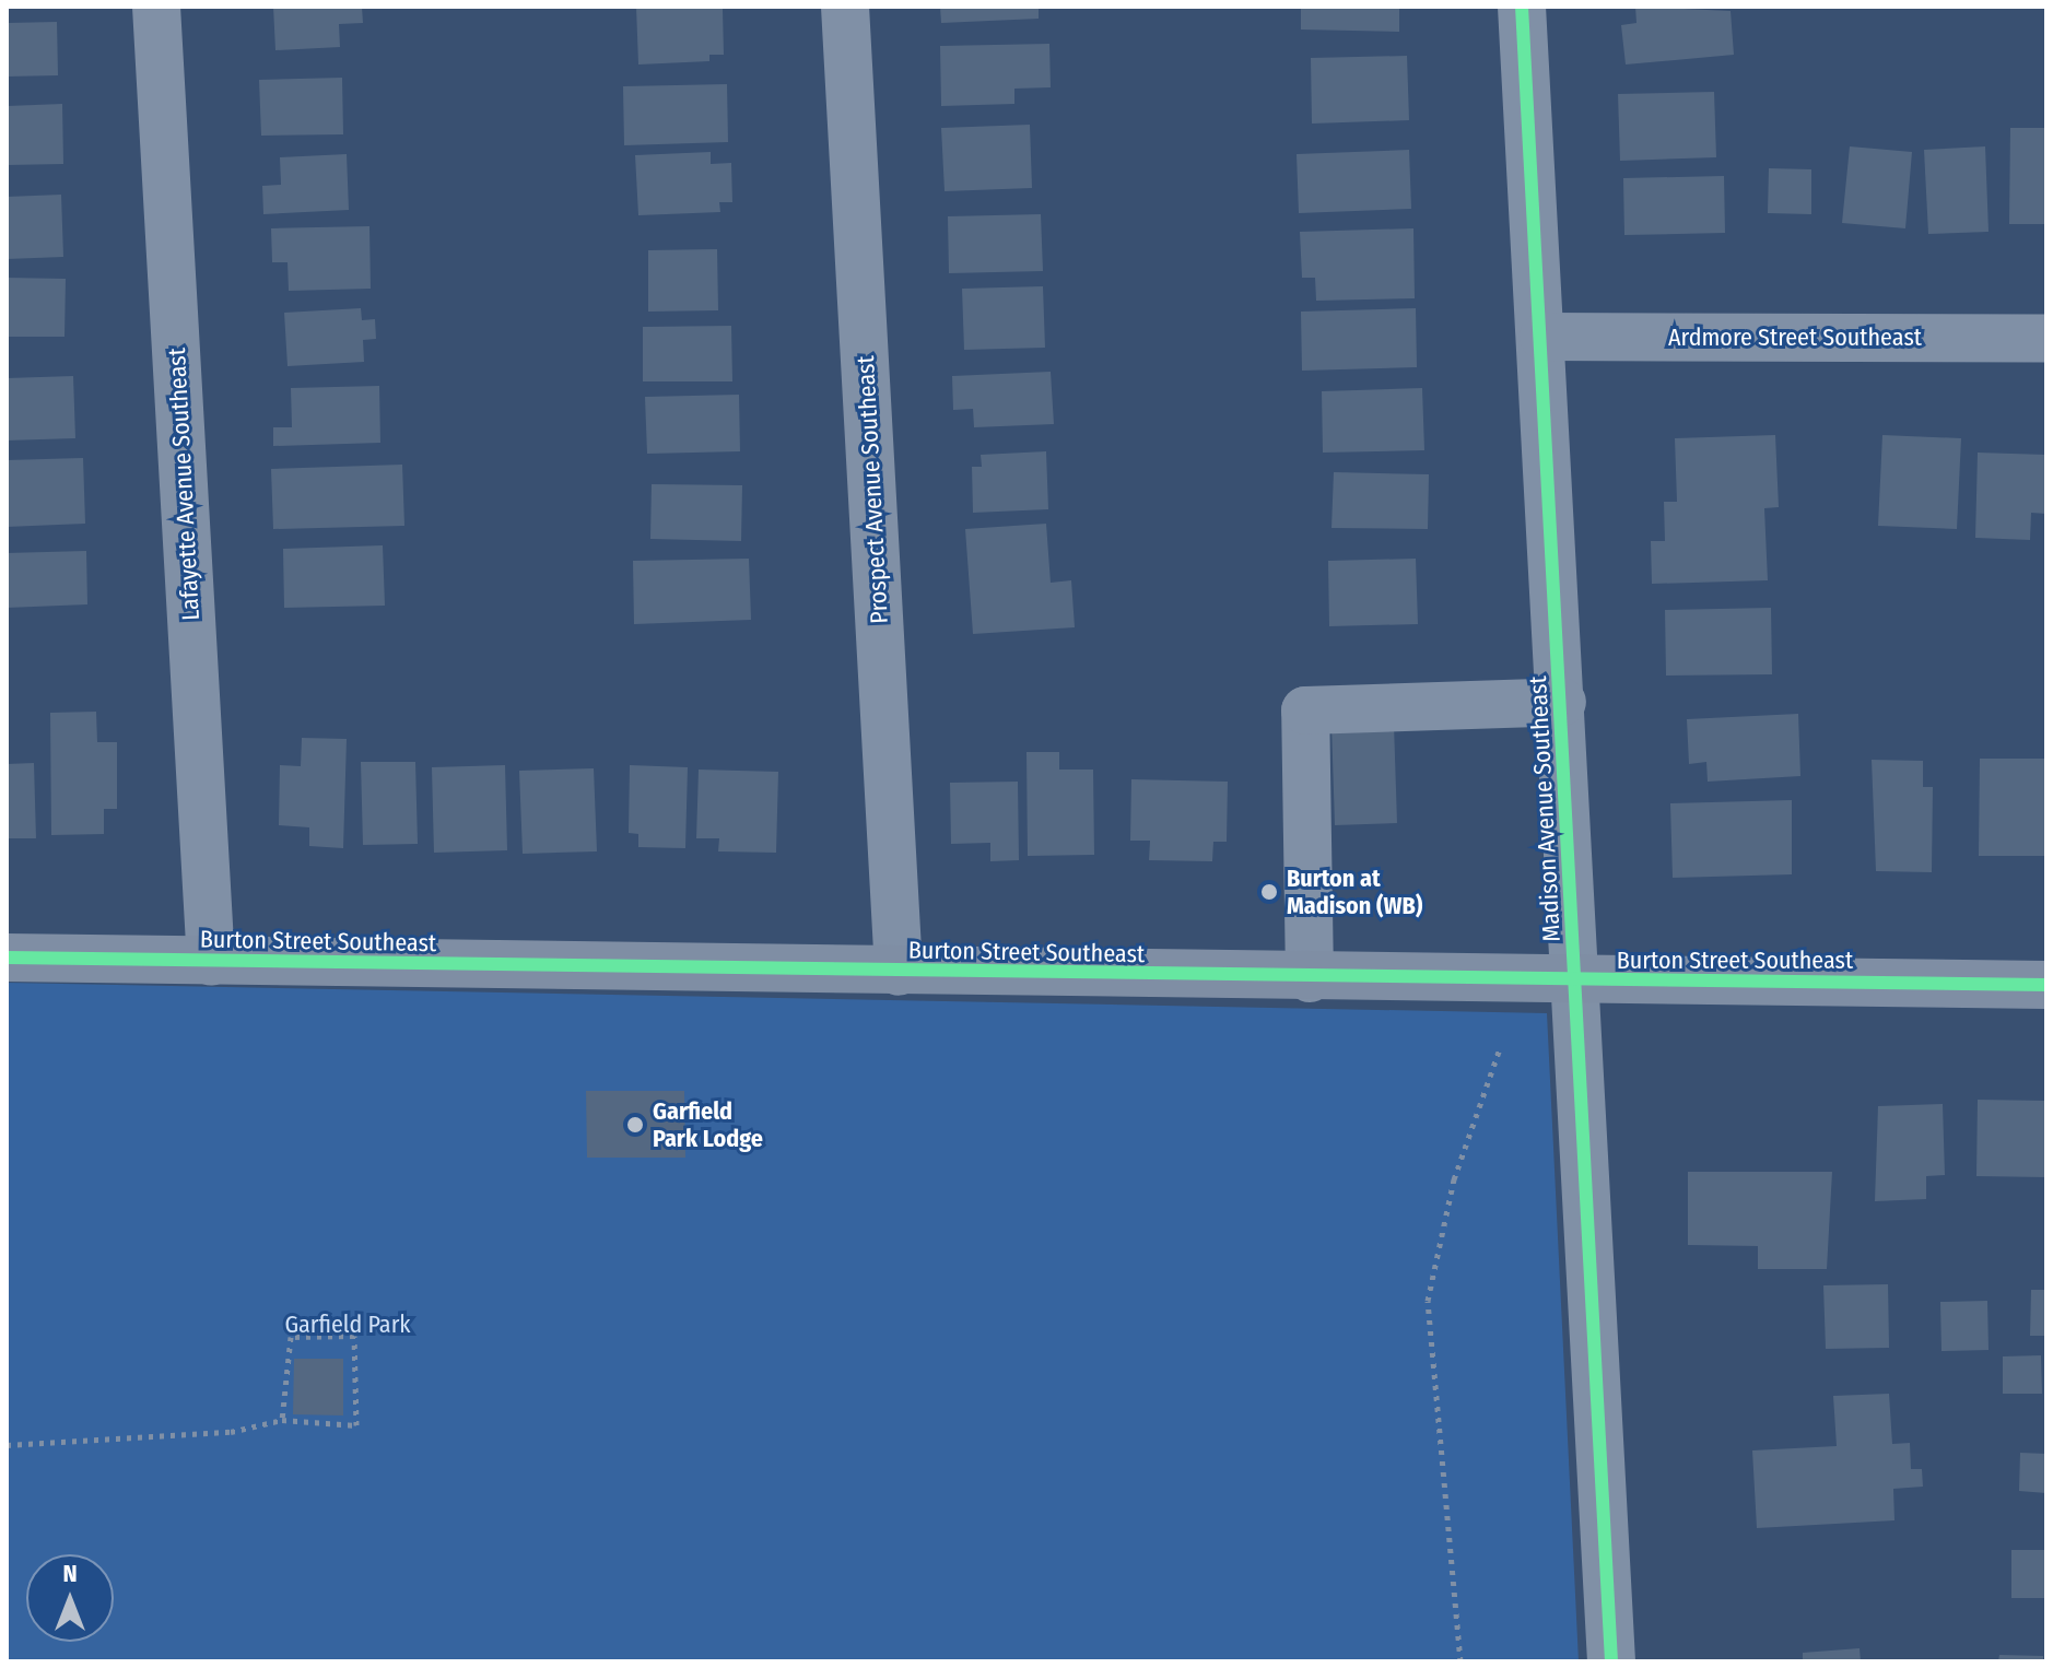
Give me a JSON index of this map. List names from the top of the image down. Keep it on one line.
{"streets":{"main road":["Burton Street Southeast"],"street":["Ardmore Street Southeast","Lafayette Avenue Southeast","Prospect Avenue Southeast","Madison Avenue Southeast"]},"crossings":[["Ardmore Street Southeast","Madison Avenue Southeast"],["Lafayette Avenue Southeast","Burton Street Southeast"],["Prospect Avenue Southeast","Burton Street Southeast"],["Madison Avenue Southeast","Burton Street Southeast"]],"parks":["Garfield Park"],"places":["Burton at Madison (WB)","Garfield Park Lodge"],"north":"top"}
